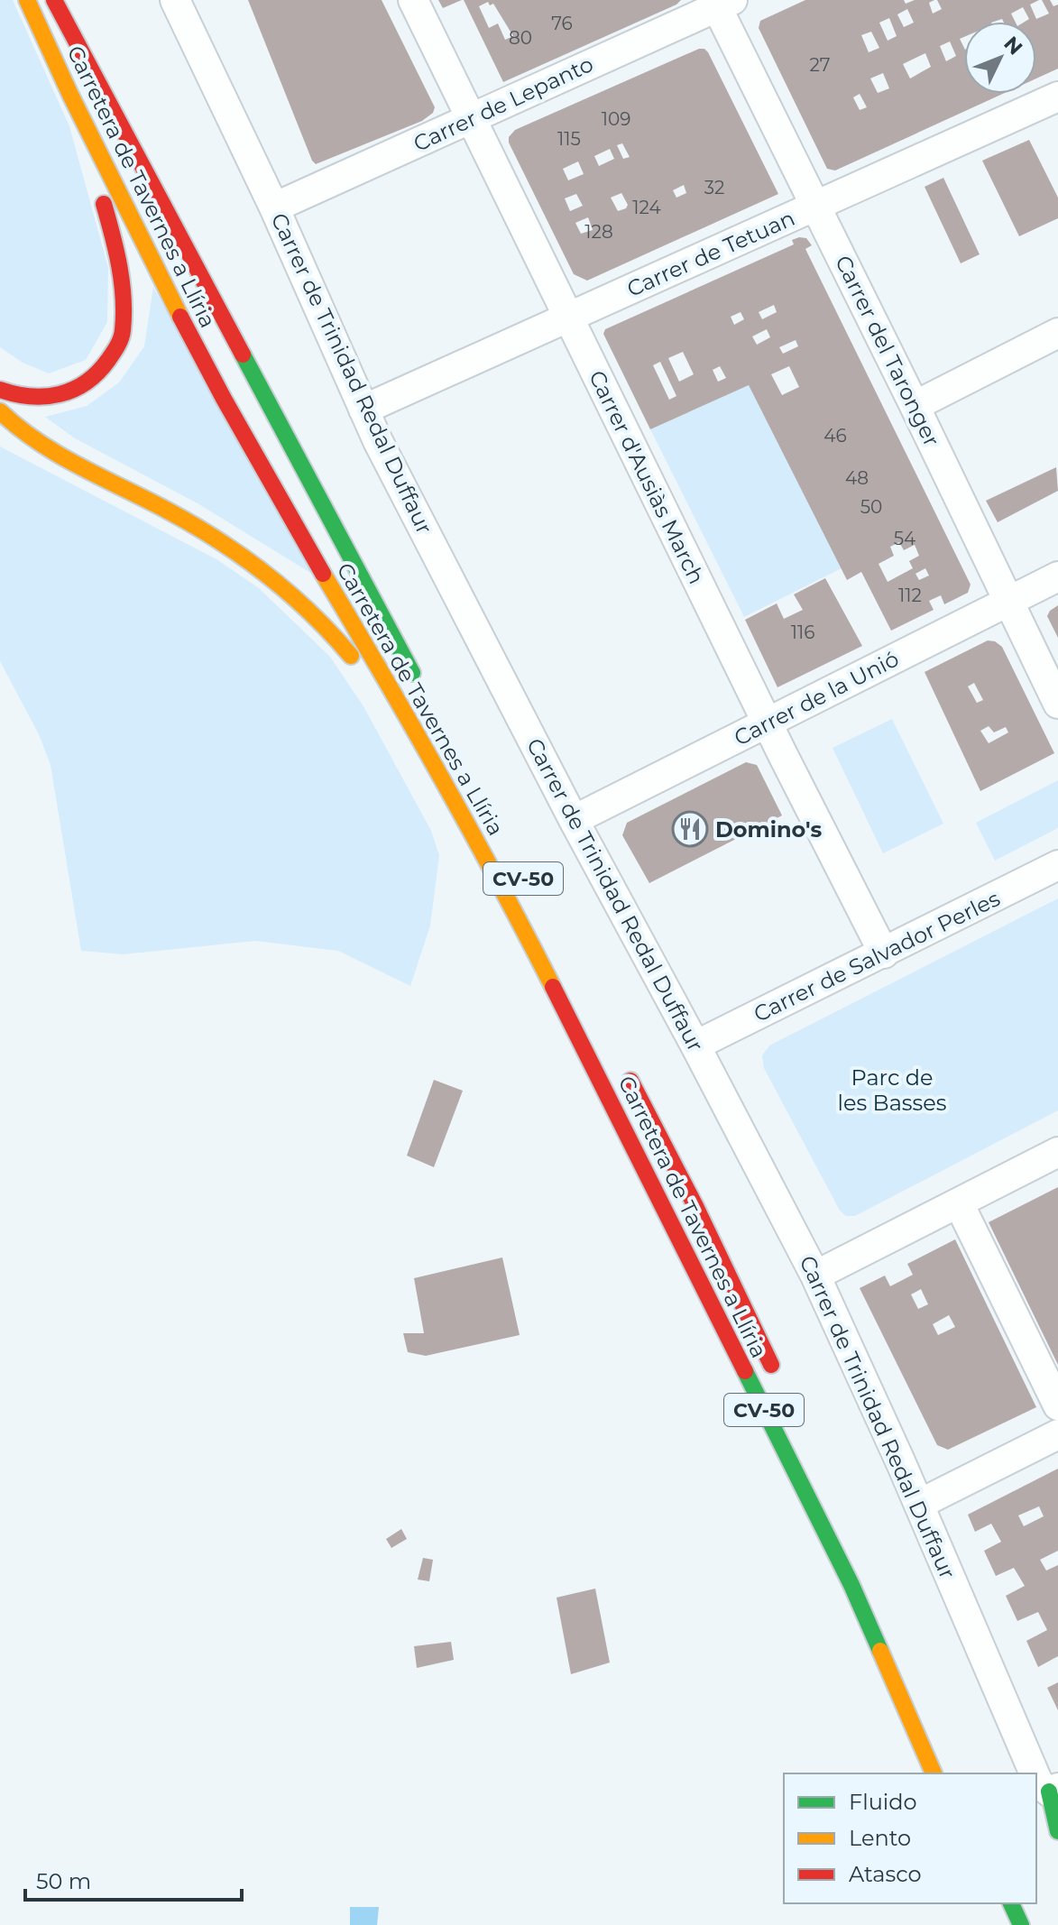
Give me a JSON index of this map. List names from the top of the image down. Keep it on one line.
{"streets":{"main road":["Carretera de Tavernes a Llíria","CV-50"],"street":["Carrer de Lepanto","Carrer de Tetuan","Carrer del Taronger","Carrer de Trinidad Redal Duffaur","Carrer d'Ausiàs March","Carrer de la Unió","Carrer de Salvador Perles"]},"crossings":[["Carrer de Lepanto","Carrer del Taronger"],["Carrer de Lepanto","Carrer de Trinidad Redal Duffaur"],["Carrer de Lepanto","Carrer d'Ausiàs March"],["Carrer de Tetuan","Carrer del Taronger"],["Carrer de Tetuan","Carrer de Trinidad Redal Duffaur"],["Carrer de Tetuan","Carrer d'Ausiàs March"],["Carrer del Taronger","Carrer de la Unió"],["Carrer de Trinidad Redal Duffaur","Carrer de la Unió"],["Carrer de Trinidad Redal Duffaur","Carrer de Salvador Perles"],["Carrer d'Ausiàs March","Carrer de la Unió"],["Carrer d'Ausiàs March","Carrer de Salvador Perles"]],"parks":["Parc de les Basses"],"places":{"restaurant":["Domino's"]},"house_numbers":["76","80","27","109","115","32","124","128","46","48","50","54","112","116"],"legend":["Fluido","Lento","Atasco"],"scale_bar":"50 m","north":"top right"}
